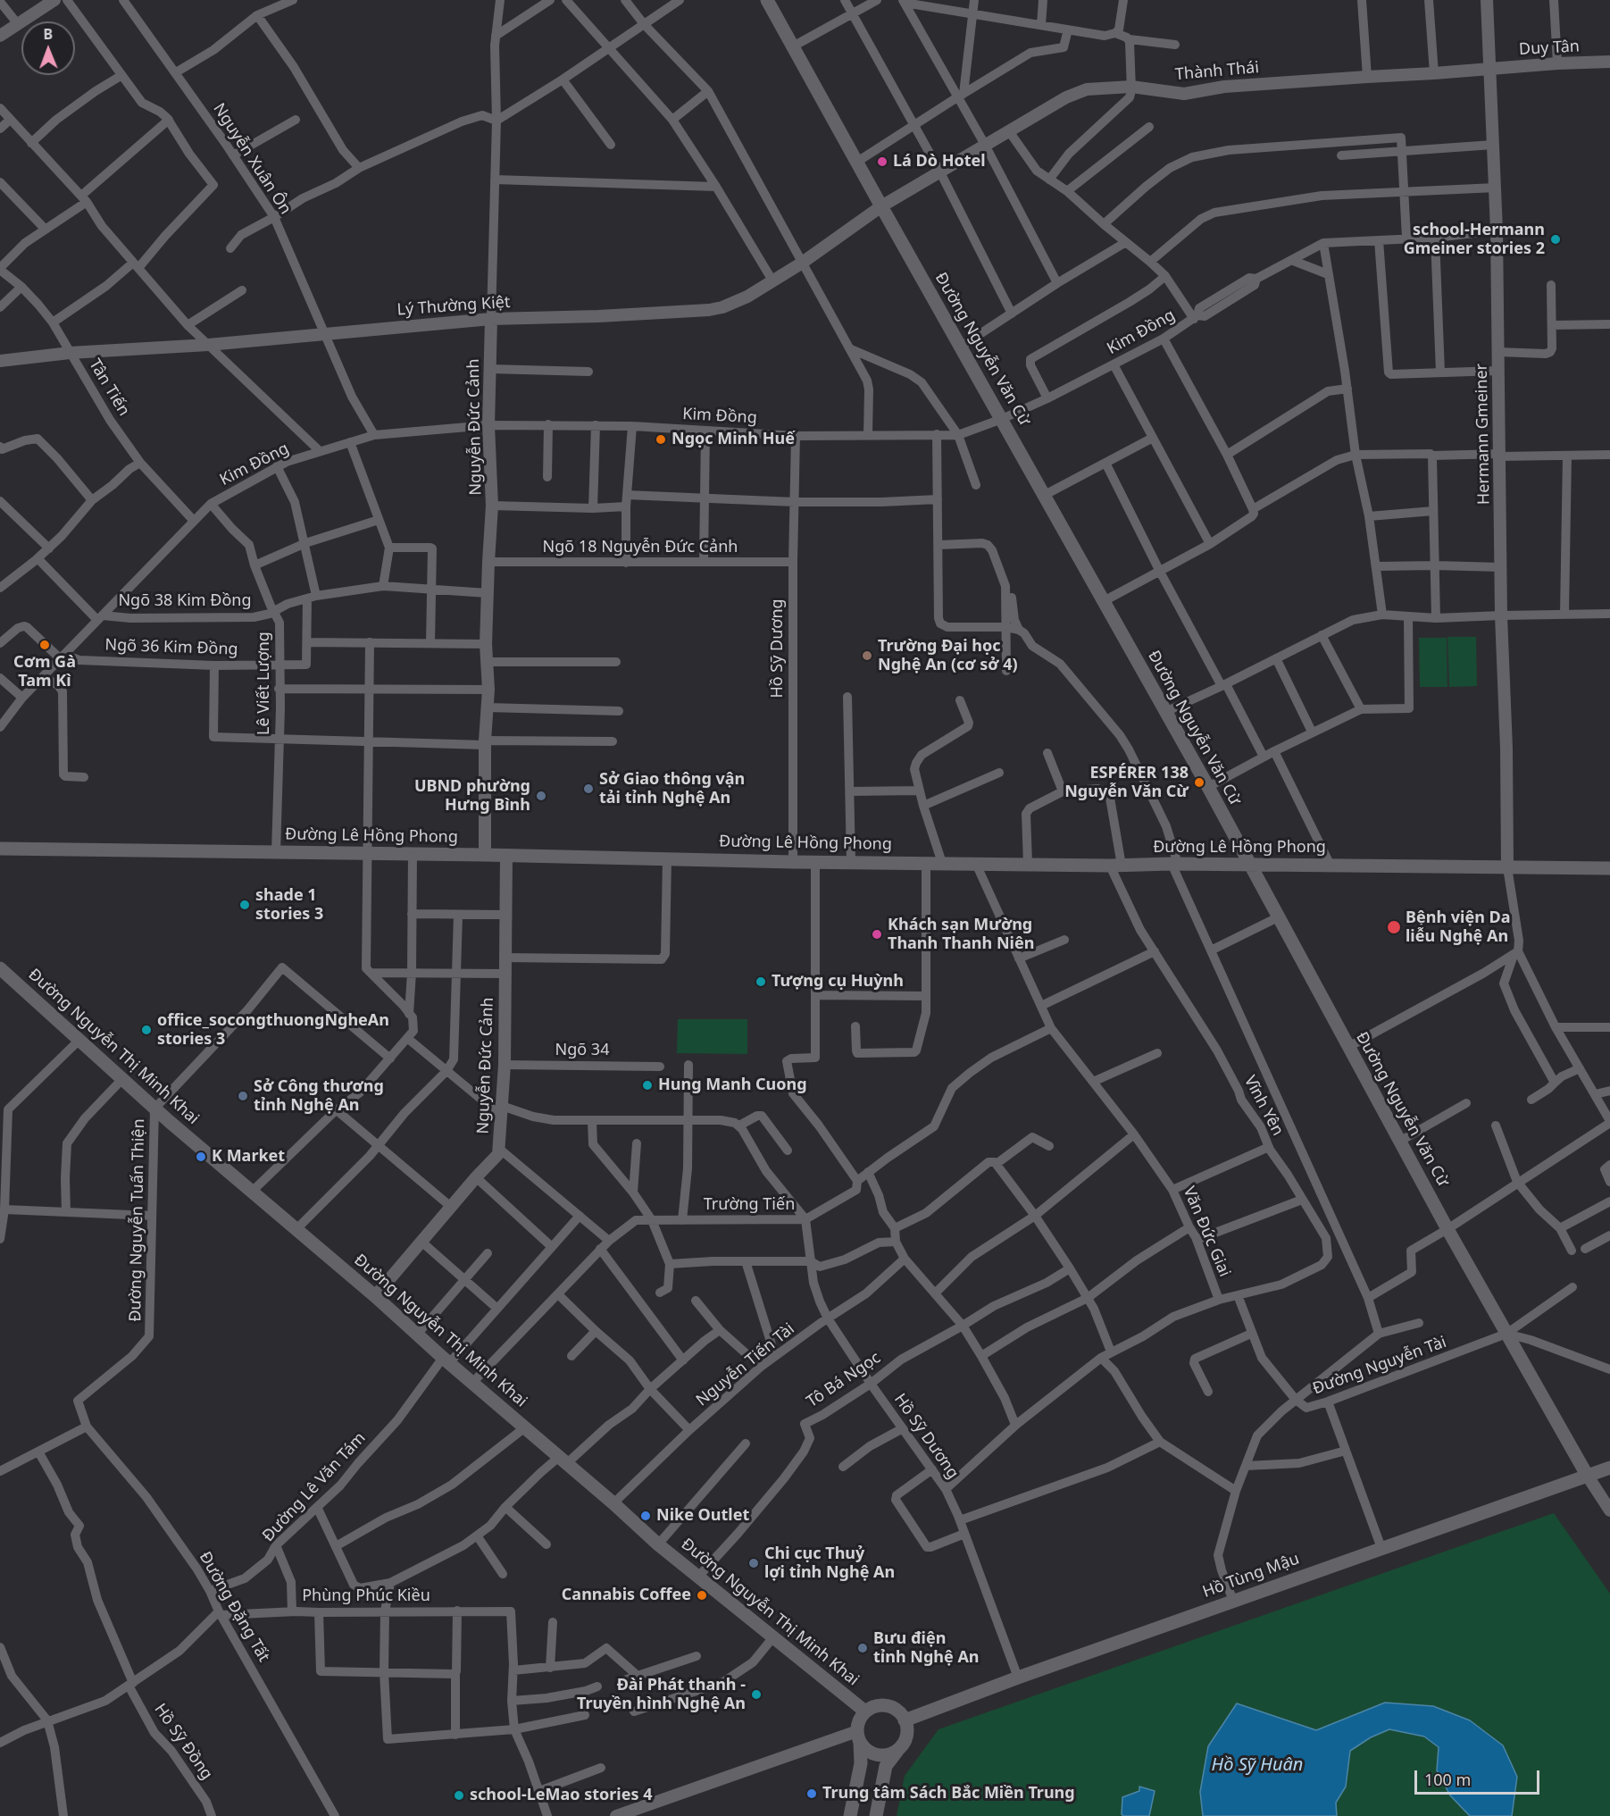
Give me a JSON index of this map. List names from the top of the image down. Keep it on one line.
{"streets":{"main road":["Đường Nguyễn Văn Cừ","Đường Lê Hồng Phong","Đường Nguyễn Thị Minh Khai","Hồ Tùng Mậu"],"street":["Duy Tân","Thành Thái","Nguyễn Xuân Ôn","Lý Thường Kiệt","Kim Đồng","Tân Tiến","Nguyễn Đức Cảnh","Hermann Gmeiner","Ngõ 18 Nguyễn Đức Cảnh","Ngõ 38 Kim Đồng","Ngõ 36 Kim Đồng","Hồ Sỹ Dương","Lê Viết Lượng","Ngõ 34","Vĩnh Yên","Trường Tiến","Đường Nguyễn Tuấn Thiện","Văn Đức Giai","Nguyễn Tiến Tài","Đường Nguyễn Tài","Tô Bá Ngọc","Đường Lê Văn Tám","Phùng Phúc Kiều","Đường Đặng Tất","Hồ Sỹ Đồng"]},"crossings":[["Duy Tân","Thành Thái"],["Duy Tân","Hermann Gmeiner"],["Thành Thái","Lý Thường Kiệt"],["Thành Thái","Đường Nguyễn Văn Cừ"],["Thành Thái","Hermann Gmeiner"],["Nguyễn Xuân Ôn","Lý Thường Kiệt"],["Nguyễn Xuân Ôn","Kim Đồng"],["Lý Thường Kiệt","Đường Nguyễn Văn Cừ"],["Lý Thường Kiệt","Tân Tiến"],["Lý Thường Kiệt","Nguyễn Đức Cảnh"],["Kim Đồng","Đường Nguyễn Văn Cừ"],["Kim Đồng","Tân Tiến"],["Kim Đồng","Nguyễn Đức Cảnh"],["Kim Đồng","Ngõ 38 Kim Đồng"],["Kim Đồng","Ngõ 36 Kim Đồng"],["Kim Đồng","Hồ Sỹ Dương"],["Kim Đồng","Lê Viết Lượng"],["Đường Nguyễn Văn Cừ","Đường Lê Hồng Phong"],["Đường Nguyễn Văn Cừ","Đường Nguyễn Tài"],["Đường Nguyễn Văn Cừ","Hồ Tùng Mậu"],["Nguyễn Đức Cảnh","Ngõ 18 Nguyễn Đức Cảnh"],["Nguyễn Đức Cảnh","Ngõ 38 Kim Đồng"],["Nguyễn Đức Cảnh","Đường Lê Hồng Phong"],["Nguyễn Đức Cảnh","Đường Nguyễn Thị Minh Khai"],["Nguyễn Đức Cảnh","Ngõ 34"],["Hermann Gmeiner","Đường Lê Hồng Phong"],["Ngõ 18 Nguyễn Đức Cảnh","Hồ Sỹ Dương"],["Ngõ 38 Kim Đồng","Lê Viết Lượng"],["Ngõ 36 Kim Đồng","Lê Viết Lượng"],["Hồ Sỹ Dương","Đường Lê Hồng Phong"],["Hồ Sỹ Dương","Trường Tiến"],["Hồ Sỹ Dương","Văn Đức Giai"],["Hồ Sỹ Dương","Nguyễn Tiến Tài"],["Hồ Sỹ Dương","Tô Bá Ngọc"],["Hồ Sỹ Dương","Hồ Tùng Mậu"],["Lê Viết Lượng","Đường Lê Hồng Phong"],["Đường Lê Hồng Phong","Vĩnh Yên"],["Đường Lê Hồng Phong","Văn Đức Giai"],["Đường Nguyễn Thị Minh Khai","Trường Tiến"],["Đường Nguyễn Thị Minh Khai","Đường Nguyễn Tuấn Thiện"],["Đường Nguyễn Thị Minh Khai","Nguyễn Tiến Tài"],["Đường Nguyễn Thị Minh Khai","Tô Bá Ngọc"],["Đường Nguyễn Thị Minh Khai","Đường Lê Văn Tám"],["Đường Nguyễn Thị Minh Khai","Hồ Tùng Mậu"],["Vĩnh Yên","Văn Đức Giai"],["Trường Tiến","Văn Đức Giai"],["Đường Nguyễn Tuấn Thiện","Đường Đặng Tất"],["Đường Nguyễn Tài","Hồ Tùng Mậu"],["Đường Lê Văn Tám","Đường Đặng Tất"],["Phùng Phúc Kiều","Đường Đặng Tất"]],"water":["Hồ Sỹ Huân"],"places":["Lá Dò Hotel","school-Hermann Gmeiner stories 2","Ngọc Minh Huế","Cơm Gà Tam Kì","Trường Đại học Nghệ An (cơ sở 4)","ESPÉRER 138 Nguyễn Văn Cừ","Sở Giao thông vận tải tỉnh Nghệ An","UBND phường Hưng Bình","shade 1 stories 3","Bệnh viện Da liễu Nghệ An","Khách sạn Mường Thanh Thanh Niên","Tượng cụ Huỳnh","office_socongthuongNgheAn stories 3","Hung Manh Cuong","Sở Công thương tỉnh Nghệ An","K Market","Nike Outlet","Chi cục Thuỷ lợi tỉnh Nghệ An","Cannabis Coffee","Bưu điện tỉnh Nghệ An","Đài Phát thanh - Truyền hình Nghệ An","Trung tâm Sách Bắc Miền Trung","school-LeMao stories 4"],"scale_bar":"100 m","north":"top"}
